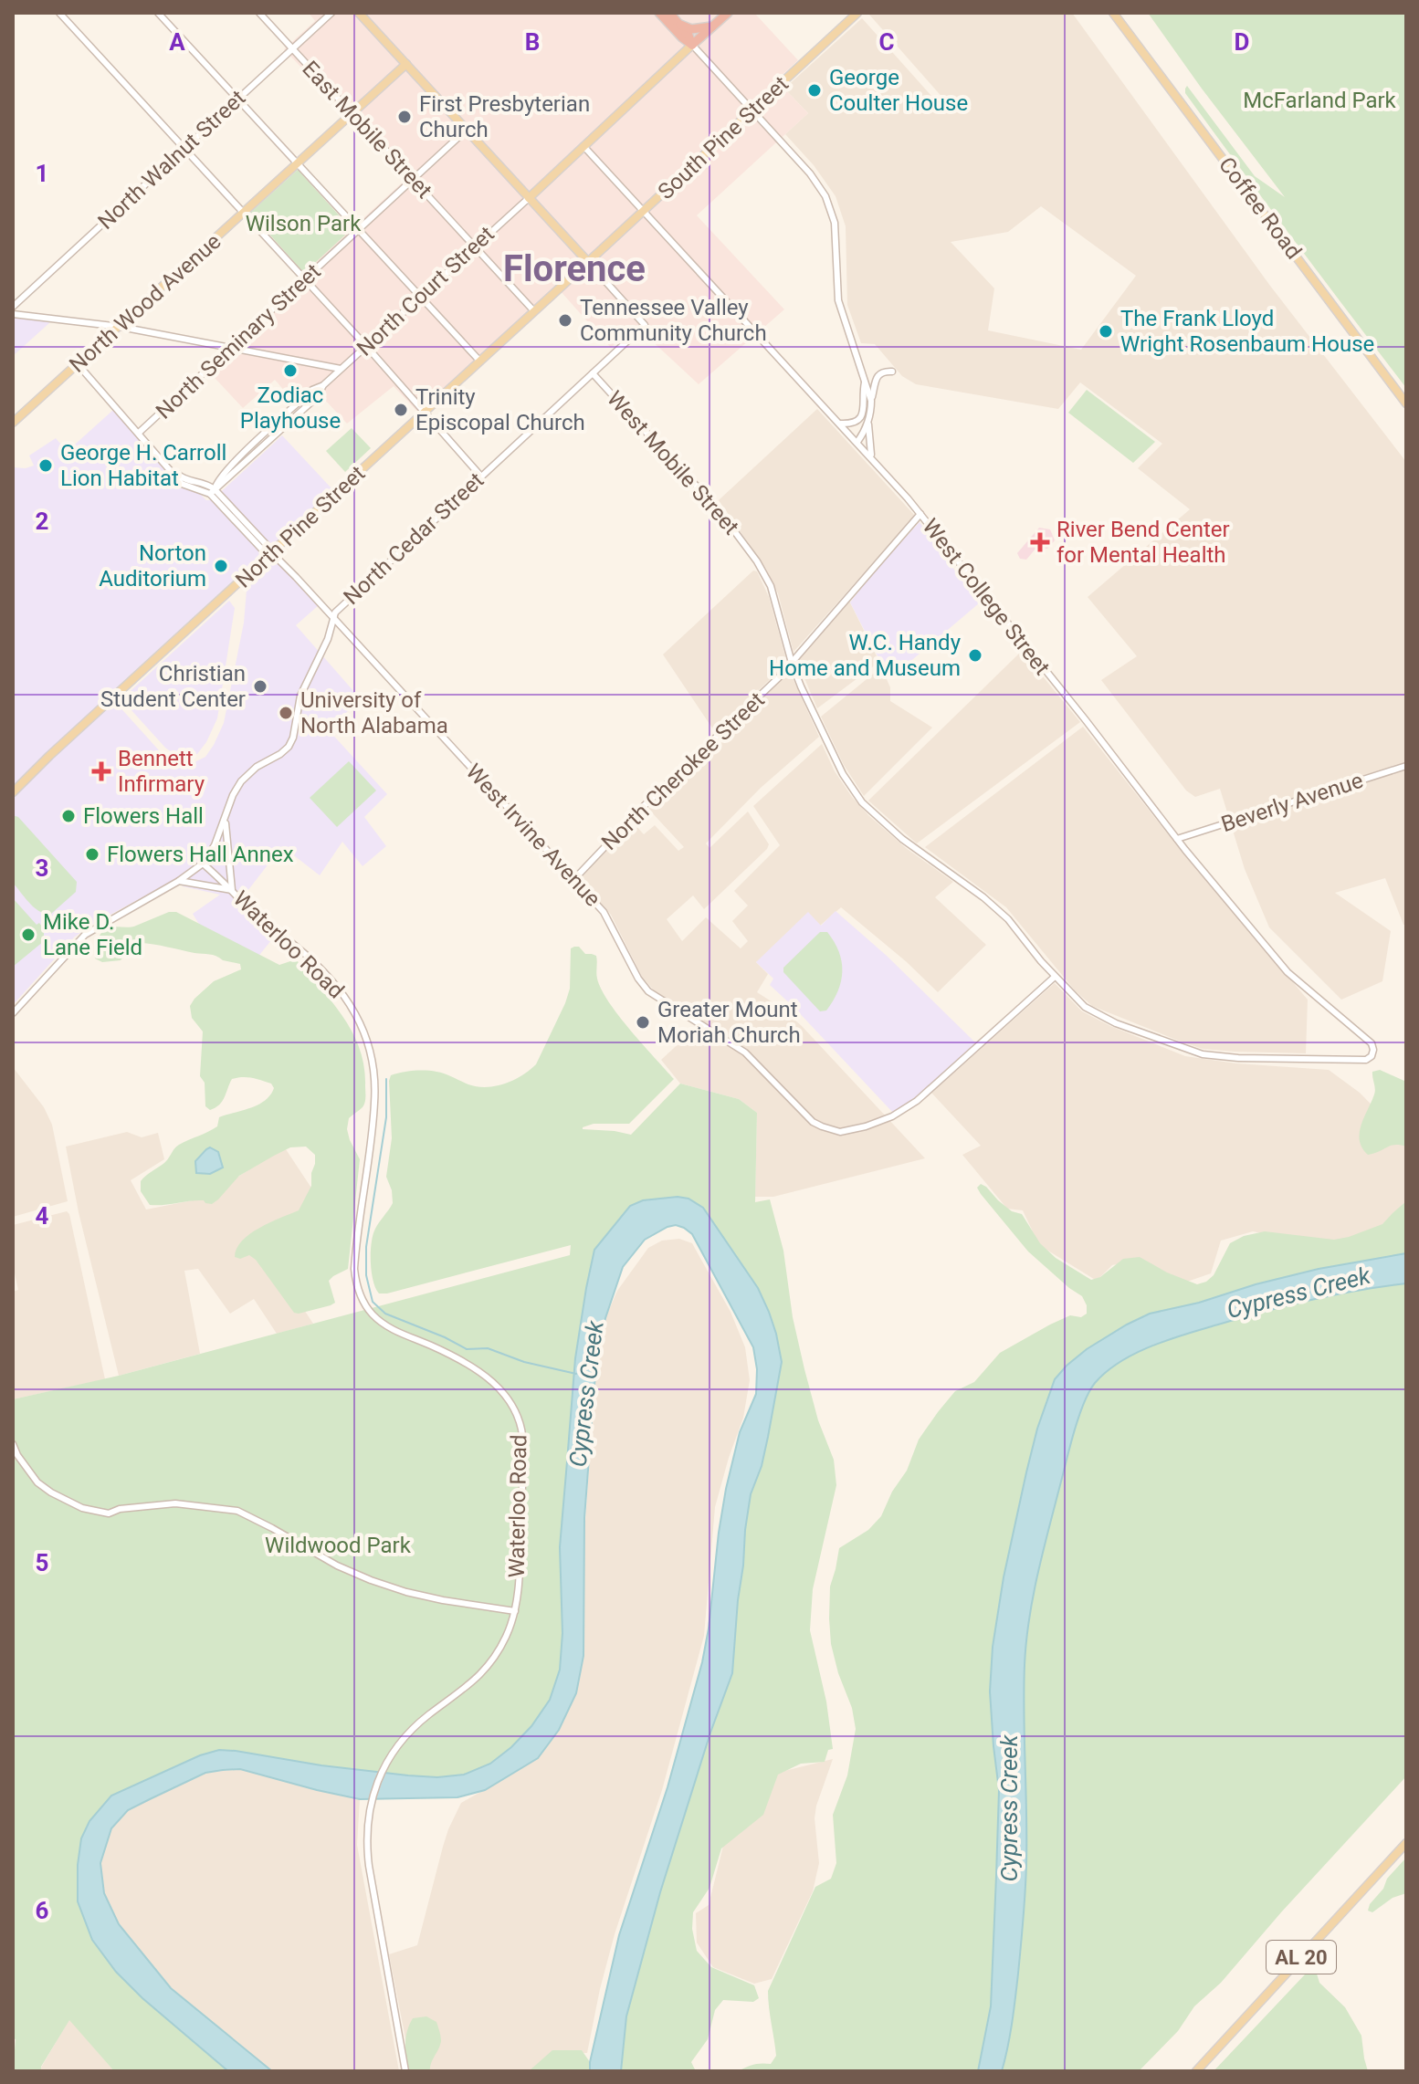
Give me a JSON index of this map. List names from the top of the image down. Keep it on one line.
{"streets":{"main road":["South Pine Street","Coffee Road","North Wood Avenue","North Pine Street","AL 20"],"street":["East Mobile Street","North Walnut Street","North Court Street","North Seminary Street","West Mobile Street","North Cedar Street","West College Street","North Cherokee Street","Beverly Avenue","West Irvine Avenue","Waterloo Road"]},"crossings":[["East Mobile Street","North Walnut Street"],["East Mobile Street","North Court Street"],["East Mobile Street","North Wood Avenue"],["East Mobile Street","North Seminary Street"],["South Pine Street","North Pine Street"],["South Pine Street","North Cedar Street"],["South Pine Street","West College Street"],["North Court Street","West Irvine Avenue"],["West Mobile Street","North Cedar Street"],["West Mobile Street","West College Street"],["West Mobile Street","North Cherokee Street"],["West Mobile Street","West Irvine Avenue"],["North Pine Street","North Cedar Street"],["North Pine Street","West Irvine Avenue"],["North Cedar Street","West Irvine Avenue"],["North Cedar Street","Waterloo Road"],["West College Street","North Cherokee Street"],["West College Street","Beverly Avenue"],["North Cherokee Street","West Irvine Avenue"]],"districts":["Florence"],"water":["Cypress Creek"],"parks":["McFarland Park","Wilson Park","Wildwood Park"],"places":{"other":["George Coulter House","First Presbyterian Church","Tennessee Valley Community Church","The Frank Lloyd Wright Rosenbaum House","Zodiac Playhouse","Trinity Episcopal Church","George H. Carroll Lion Habitat","Norton Auditorium","W.C. Handy Home and Museum","Christian Student Center","University of North Alabama","Flowers Hall","Flowers Hall Annex","Mike D. Lane Field","Greater Mount Moriah Church"],"health":["River Bend Center for Mental Health","Bennett Infirmary"]},"grid":{"columns":["A","B","C","D"],"rows":["1","2","3","4","5","6"]}}
